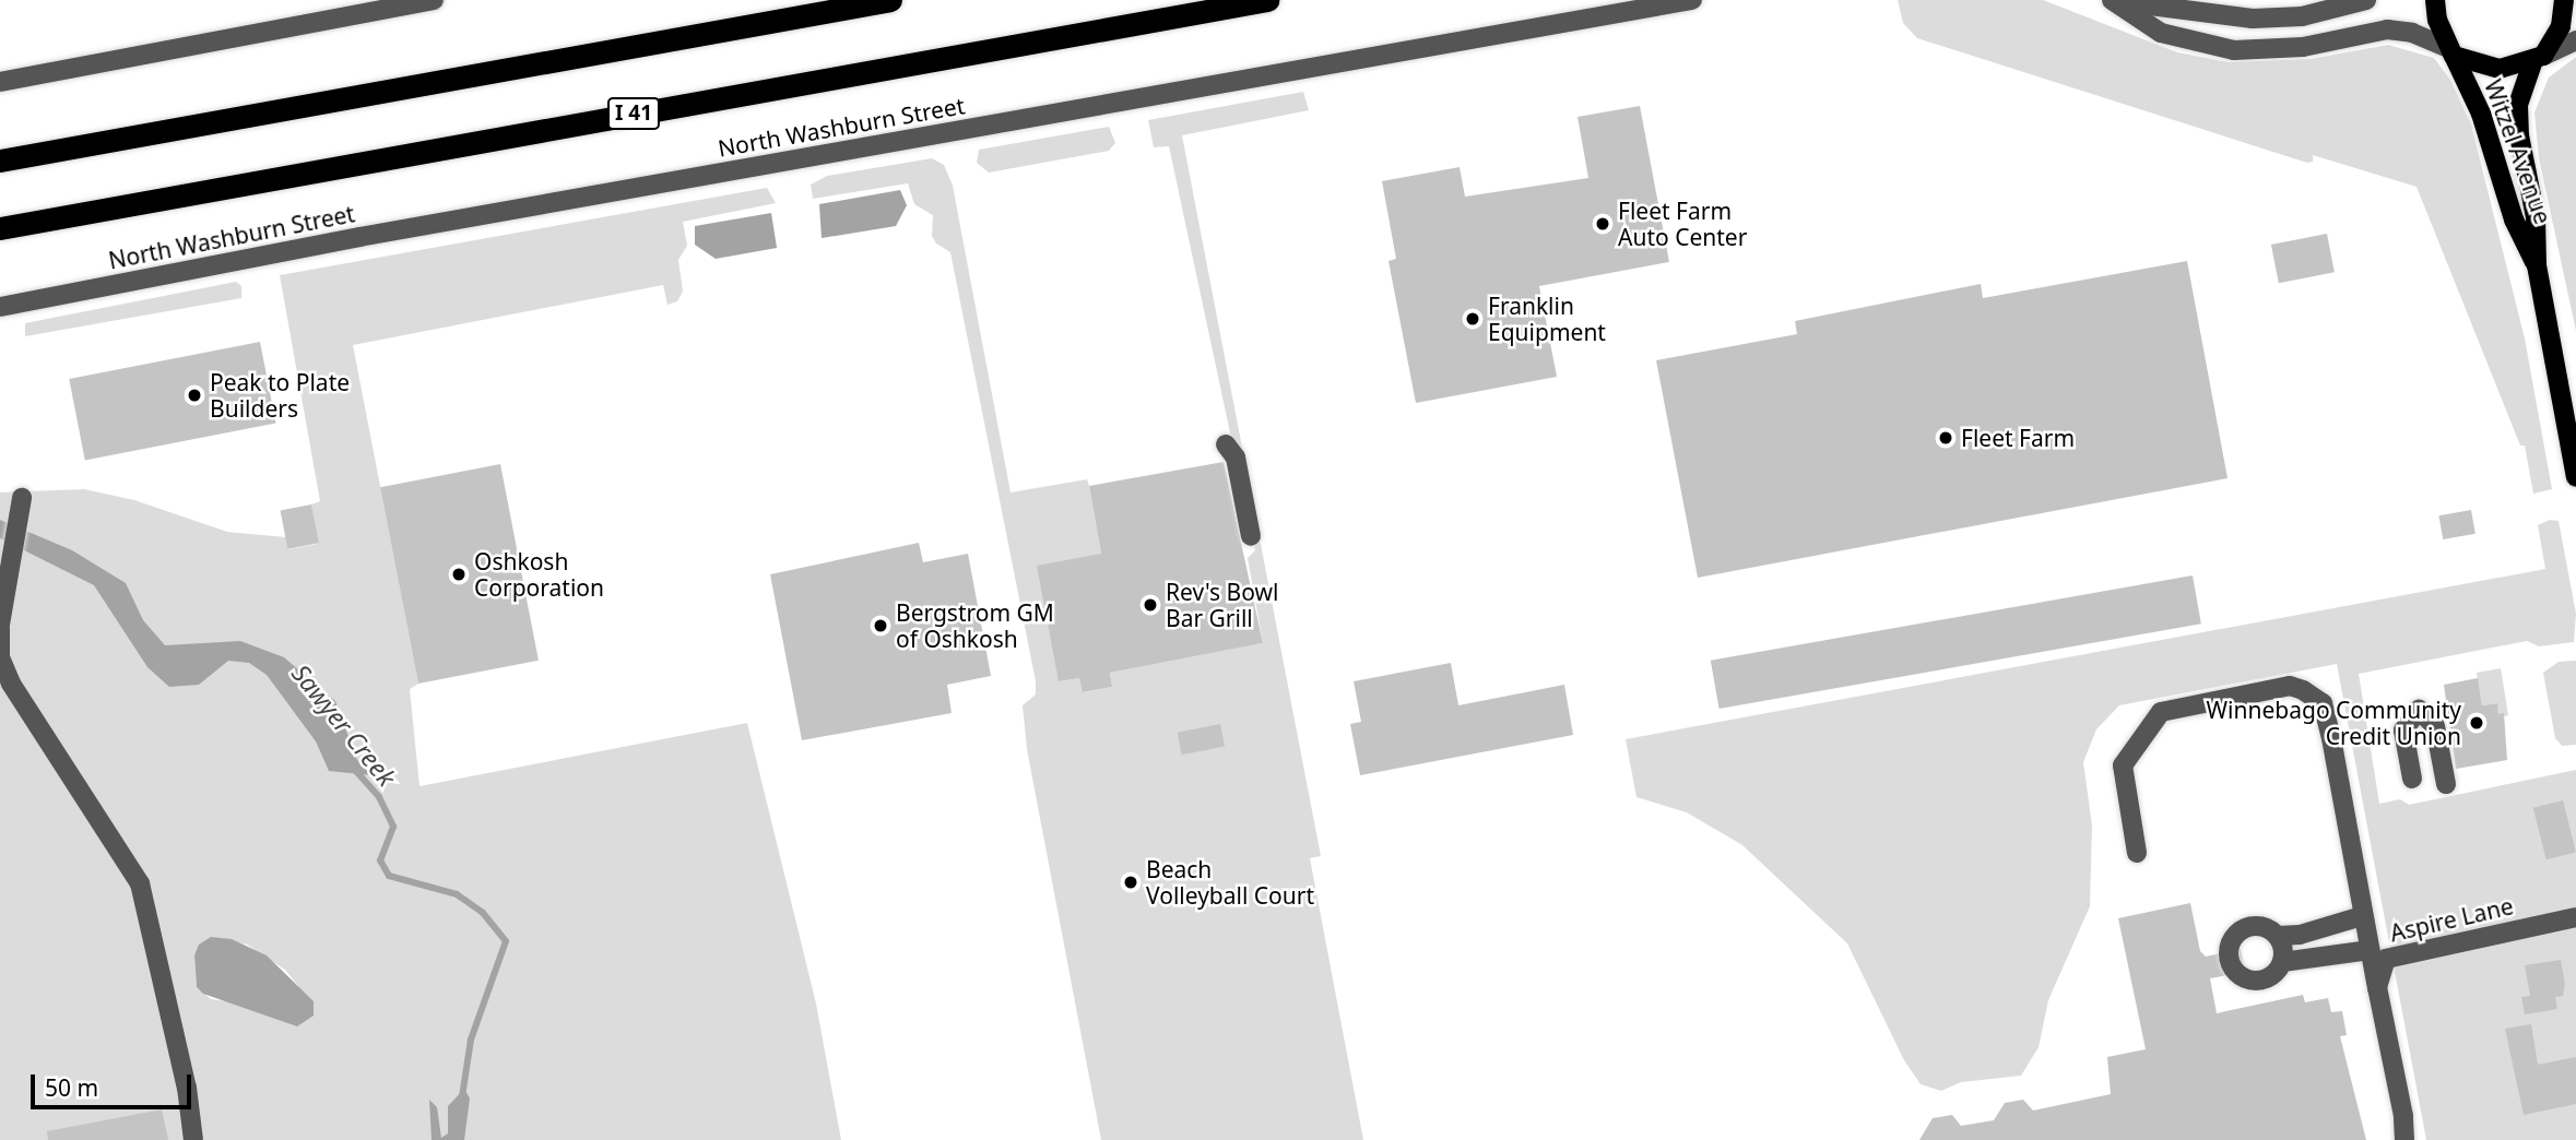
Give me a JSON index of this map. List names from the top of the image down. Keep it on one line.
{"streets":{"highway":["I 41"],"main road":["Witzel Avenue"],"street":["North Washburn Street","Aspire Lane"]},"water":["Sawyer Creek"],"places":["Fleet Farm Auto Center","Franklin Equipment","Peak to Plate Builders","Fleet Farm","Oshkosh Corporation","Rev's Bowl Bar Grill","Bergstrom GM of Oshkosh","Winnebago Community Credit Union","Beach Volleyball Court"],"scale_bar":"50 m"}
